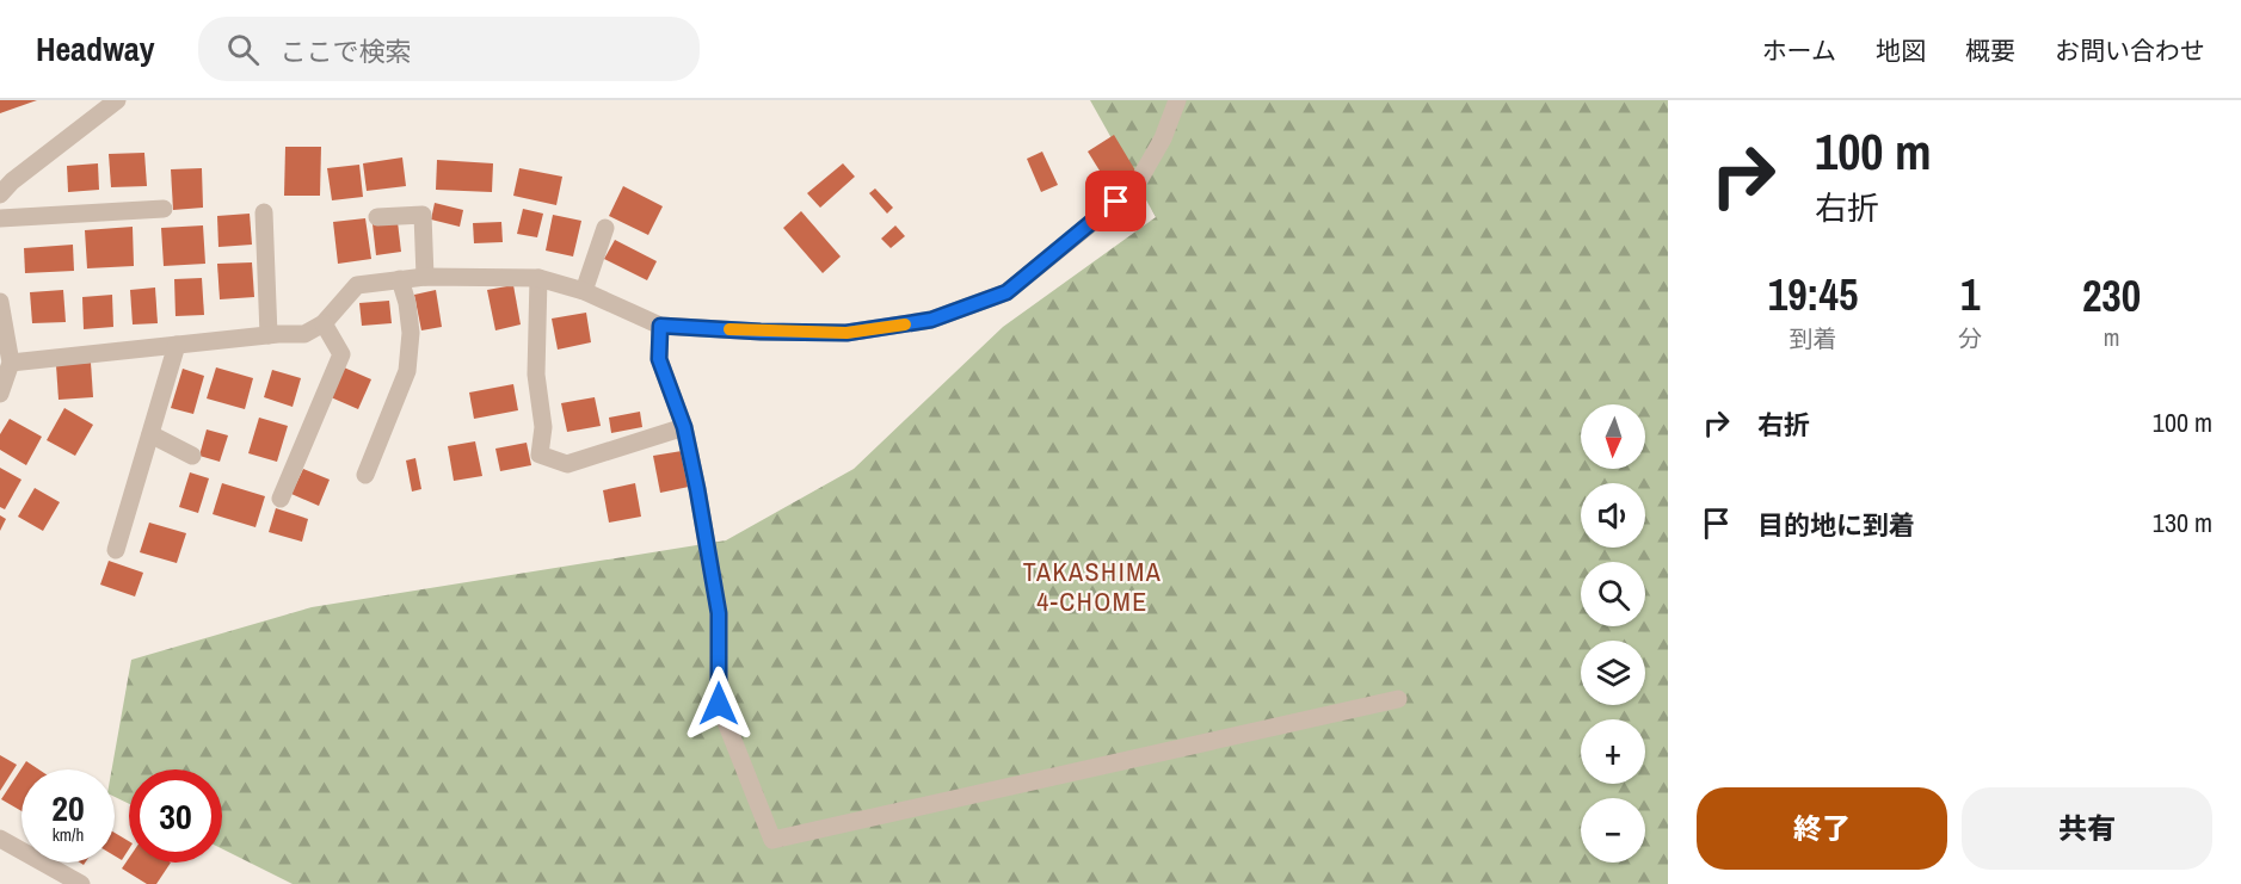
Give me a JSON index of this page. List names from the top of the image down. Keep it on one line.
{"districts":["TAKASHIMA 4-CHOME"],"north":"bottom","page":{"header":"Headway","search":"ここで検索","nav":["ホーム","地図","概要","お問い合わせ"],"turn":["100 m","右折"],"eta":["19:45","到着","1","分","230","m"],"list":[{"name":"右折","value":"100 m"},{"name":"目的地に到着","value":"130 m"}],"map_buttons":["+","−"],"speed":"20 km/h","limit":"30","buttons":["終了","共有"]}}
